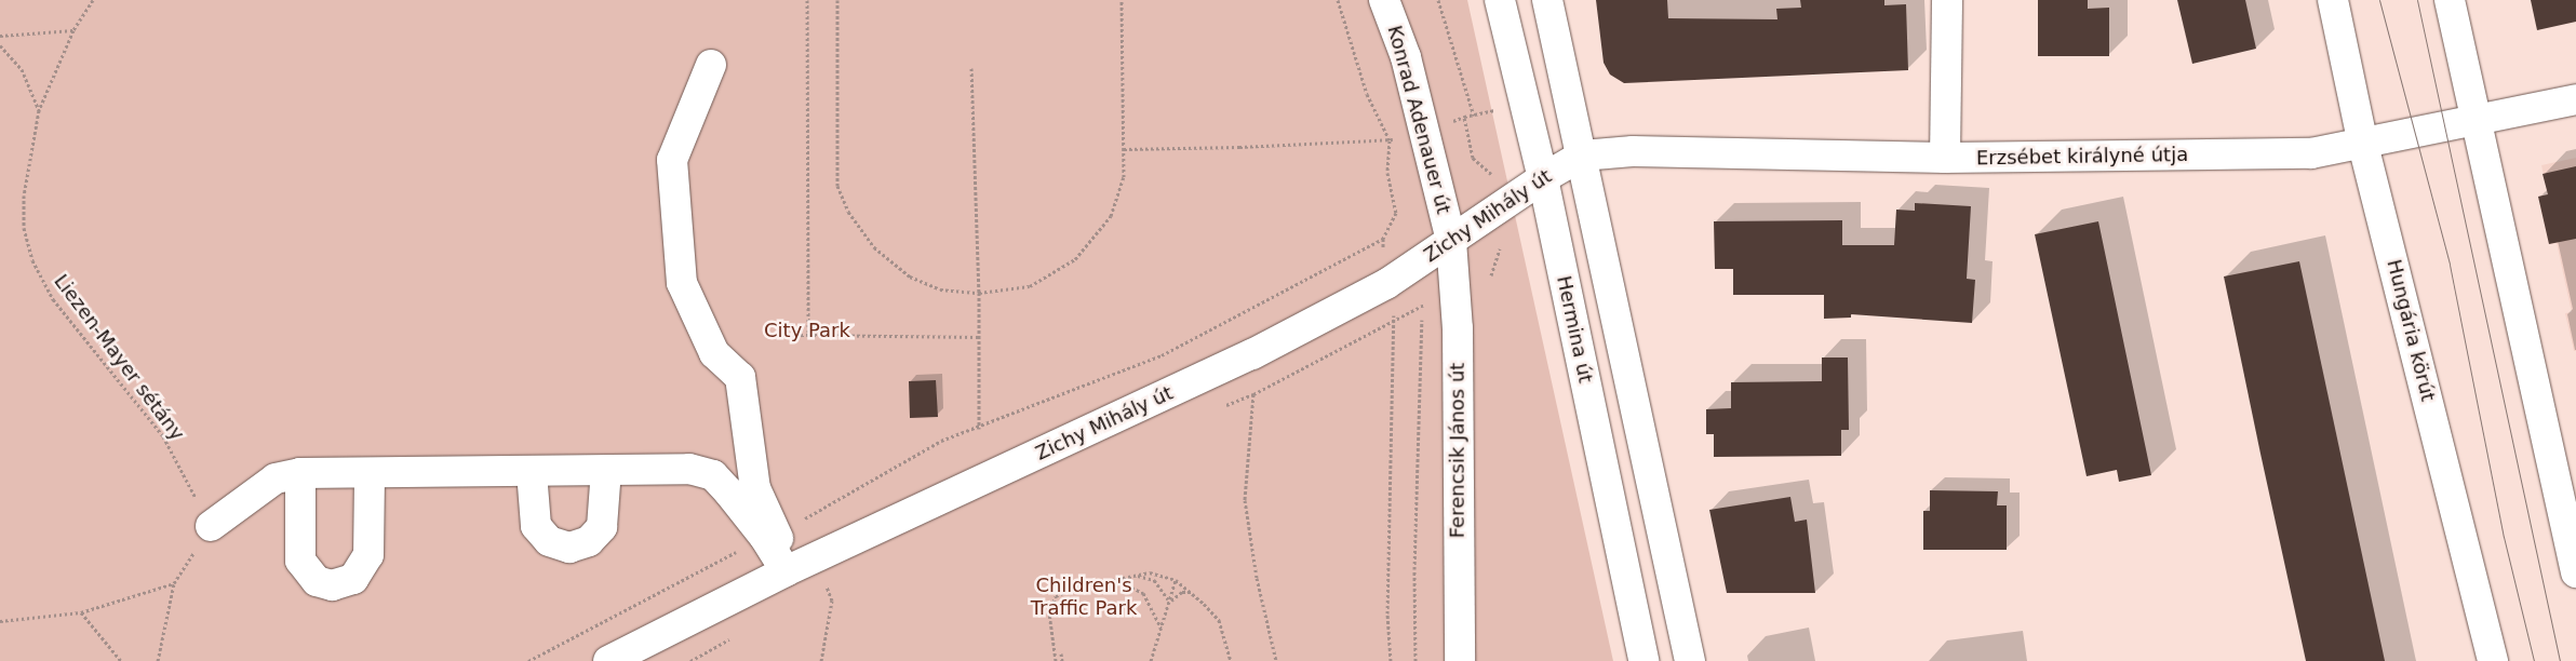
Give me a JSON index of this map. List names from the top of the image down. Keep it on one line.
{"streets":{"street":["Konrad Adenauer út","Erzsébet királyné útja","Zichy Mihály út","Hermina út","Hungária körút","Ferencsik János út"],"path":["Liezen-Mayer sétány"]},"crossings":[["Konrad Adenauer út","Zichy Mihály út"],["Konrad Adenauer út","Ferencsik János út"],["Erzsébet királyné útja","Zichy Mihály út"],["Erzsébet királyné útja","Hungária körút"],["Zichy Mihály út","Hermina út"],["Zichy Mihály út","Ferencsik János út"]],"parks":["City Park","Children's Traffic Park"]}
